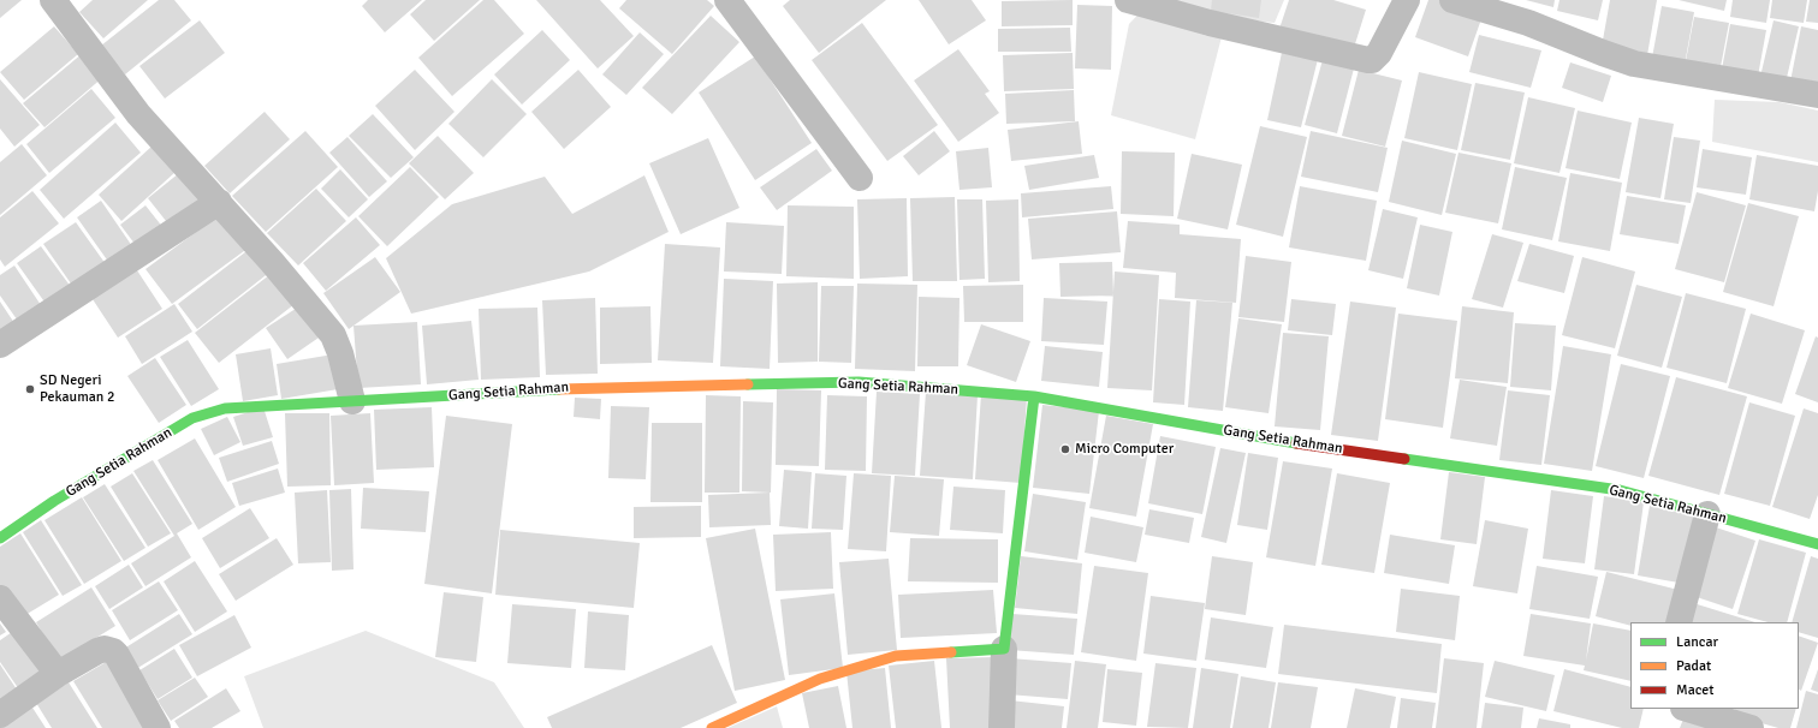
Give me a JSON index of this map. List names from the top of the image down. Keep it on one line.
{"streets":{"street":["Gang Setia Rahman"]},"places":["SD Negeri Pekauman 2","Micro Computer"],"legend":["Lancar","Padat","Macet"]}
